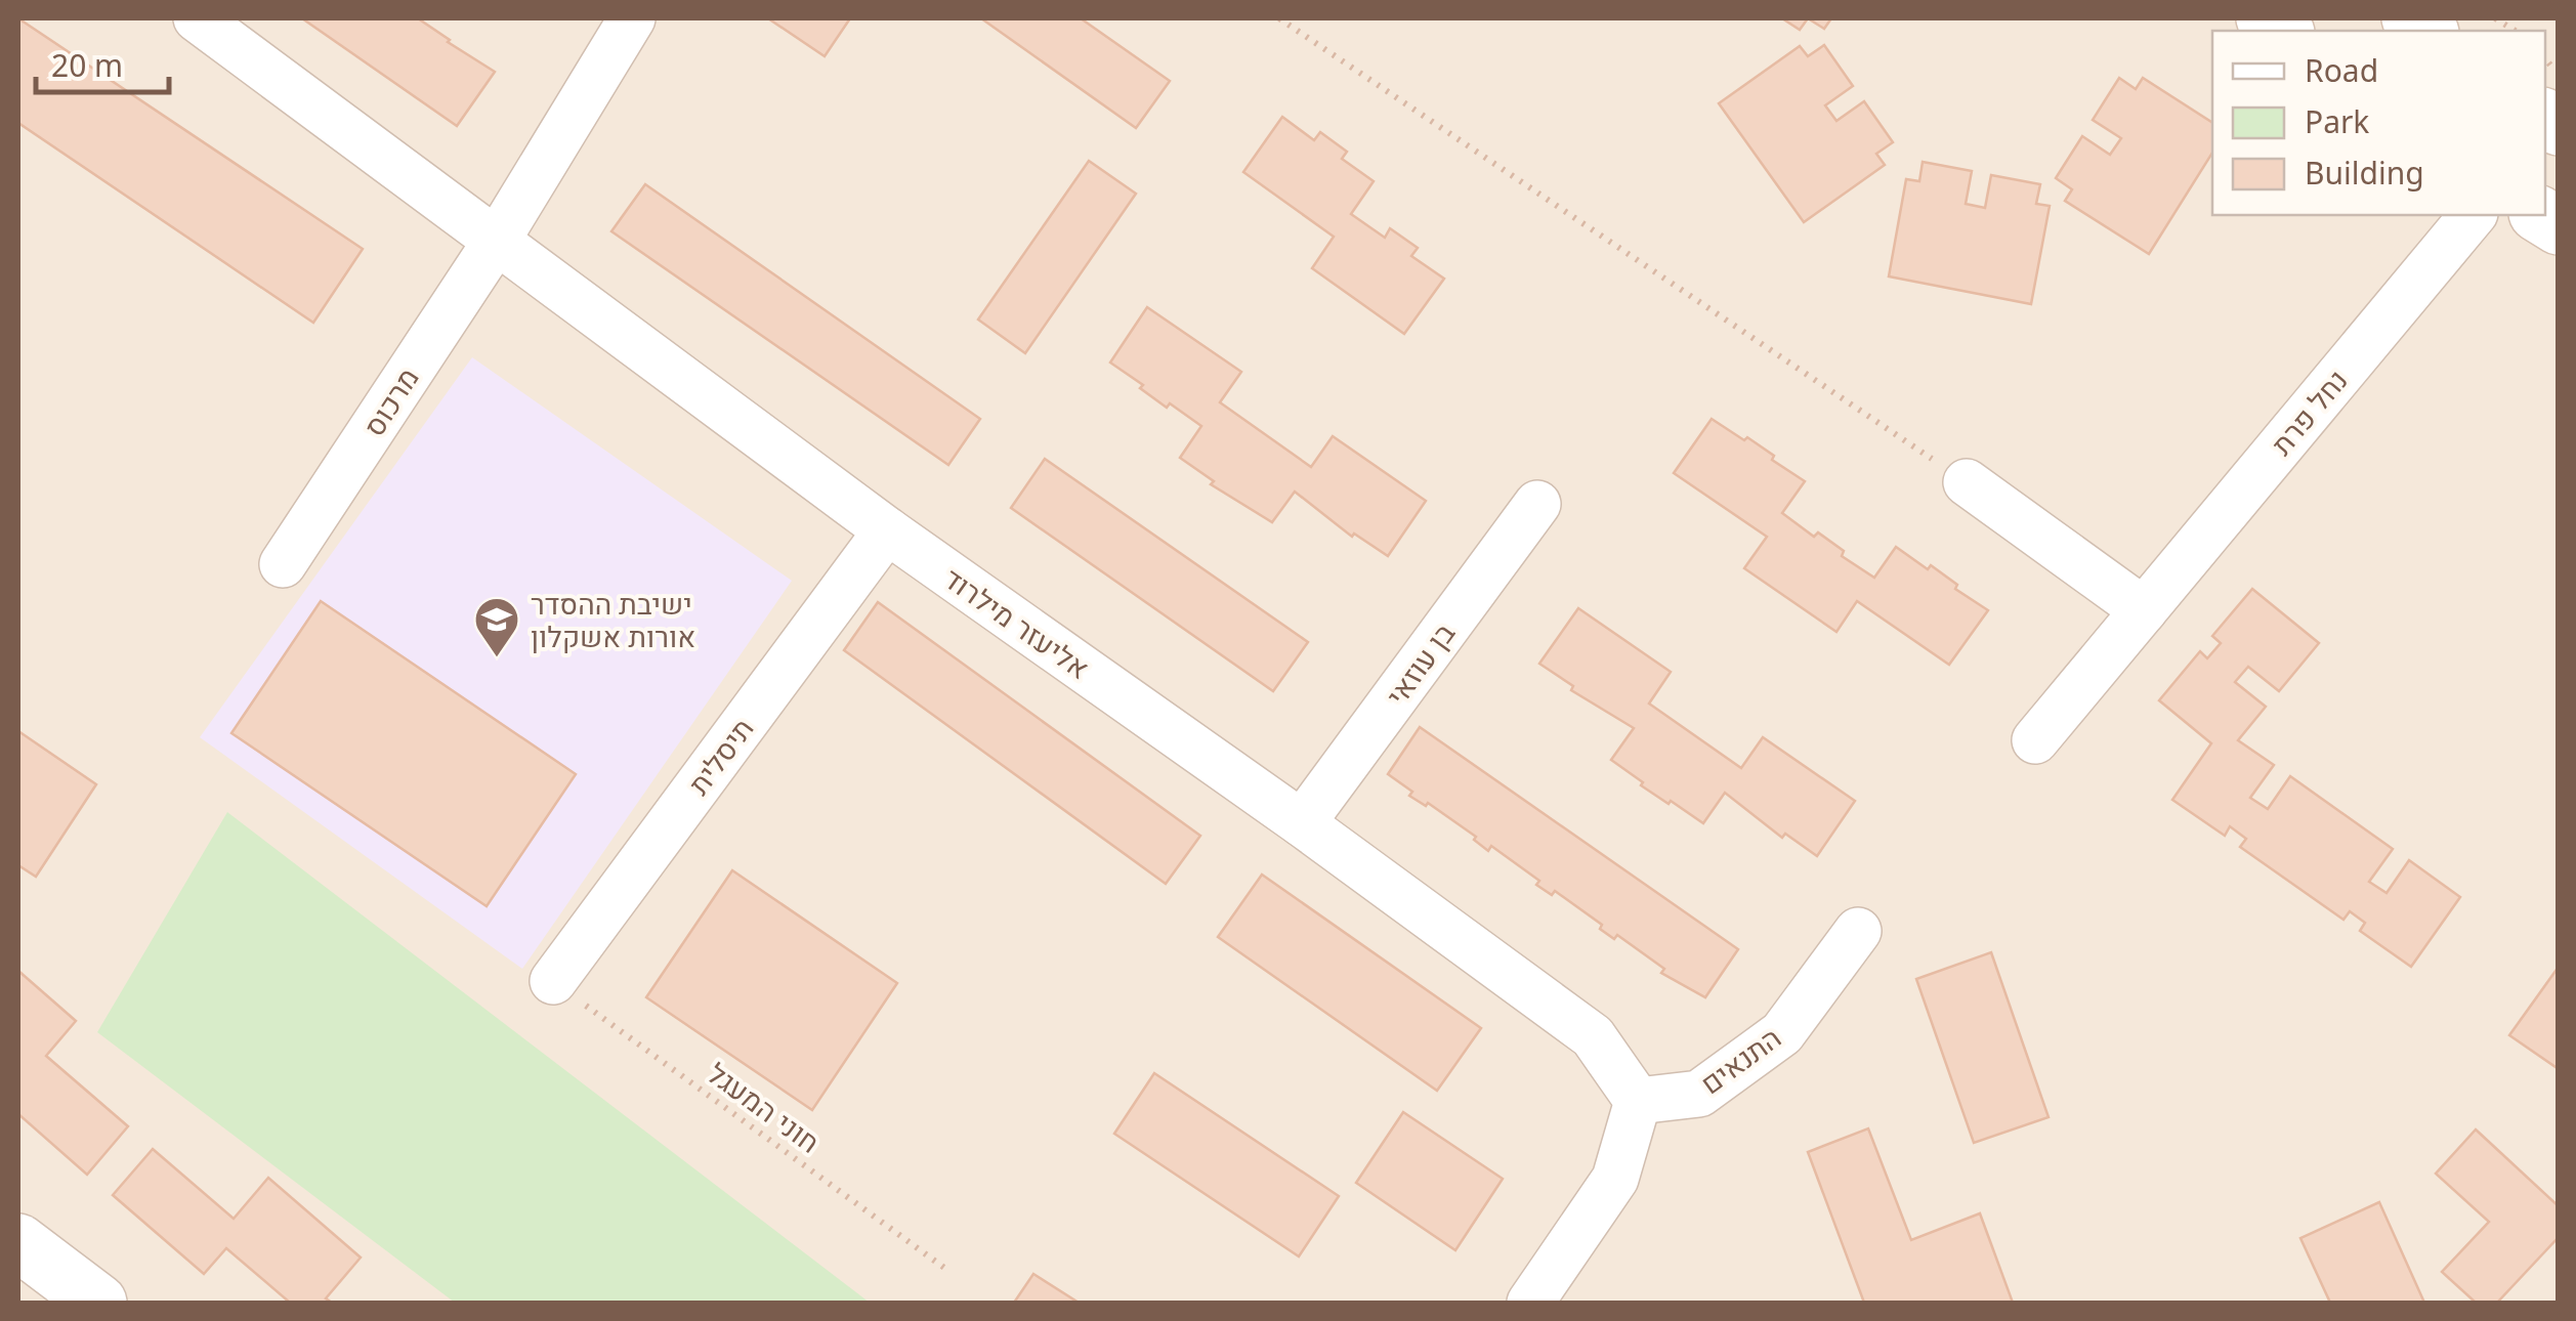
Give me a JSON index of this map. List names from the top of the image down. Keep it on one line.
{"streets":{"street":["מרכוס","נחל פרת","אליעזר מילרוד","בן עוזאי","תיסלית","התנאים"],"path":["חוני המעגל"]},"crossings":[["מרכוס","אליעזר מילרוד"],["אליעזר מילרוד","בן עוזאי"],["אליעזר מילרוד","תיסלית"],["אליעזר מילרוד","התנאים"],["תיסלית","חוני המעגל"]],"places":{"school or university":["ישיבת ההסדר אורות אשקלון"]},"legend":["Road","Park","Building"],"scale_bar":"20 m"}
